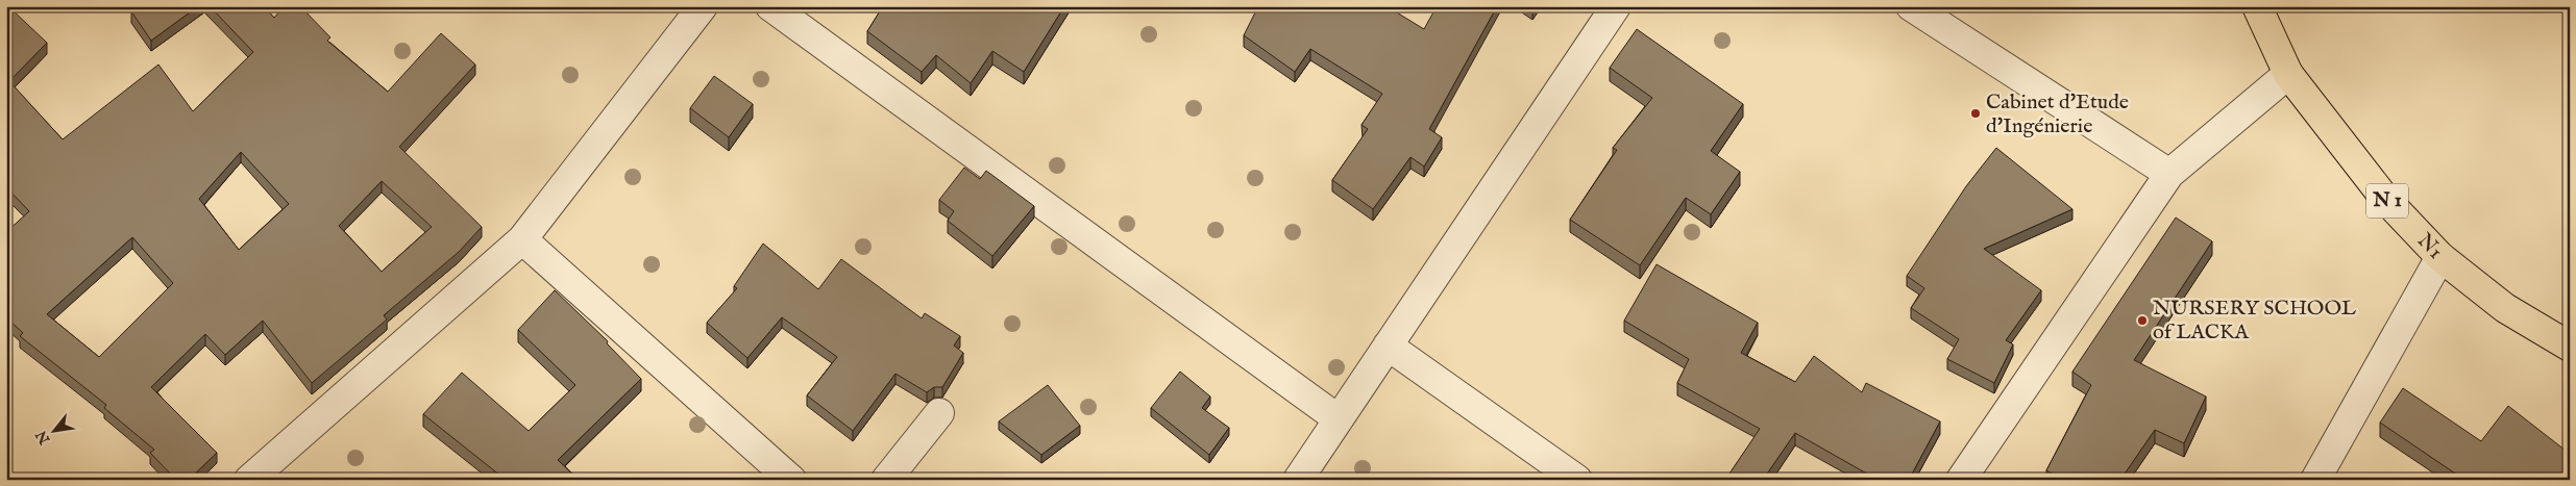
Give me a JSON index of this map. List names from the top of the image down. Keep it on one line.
{"streets":{"highway":["N 1","N1"]},"places":["Cabinet d'Etude d'Ingénierie","NURSERY SCHOOL of LACKA"],"north":"bottom left"}
